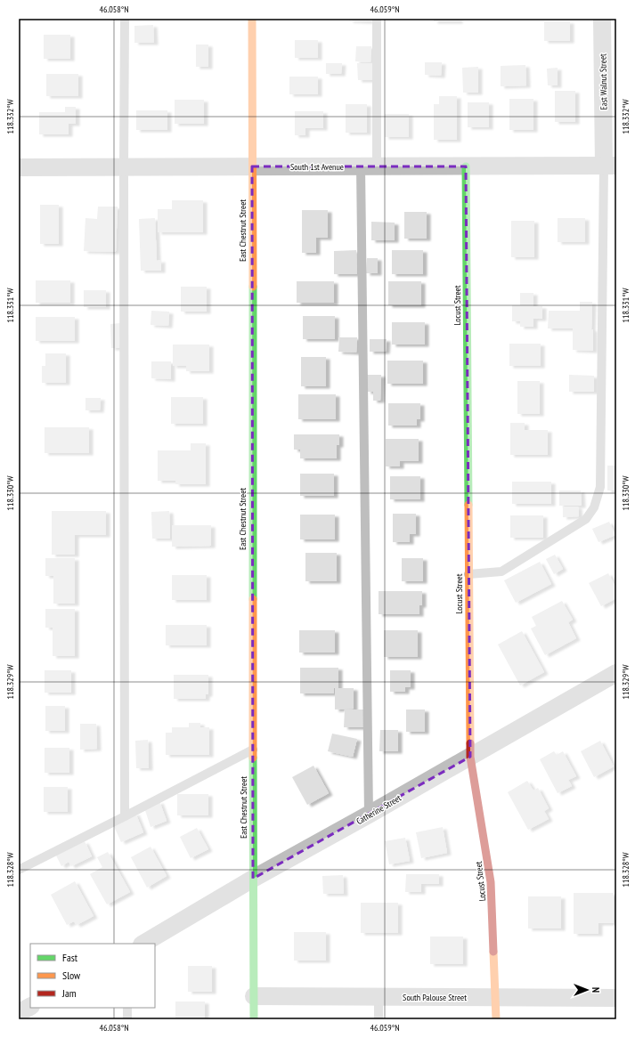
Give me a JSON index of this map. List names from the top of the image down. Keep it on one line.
{"streets":{"main road":["East Chestnut Street","Locust Street"],"street":["East Walnut Street","South 1st Avenue","Catherine Street","South Palouse Street"]},"crossings":[["East Walnut Street","South 1st Avenue"],["South 1st Avenue","East Chestnut Street"],["South 1st Avenue","Locust Street"],["East Chestnut Street","Catherine Street"],["East Chestnut Street","South Palouse Street"],["Locust Street","Catherine Street"],["Locust Street","South Palouse Street"]],"legend":["Fast","Slow","Jam"],"north":"right","coordinates":["46.058°N","46.059°N","118.332°W","118.331°W","118.330°W","118.329°W","118.328°W"]}
